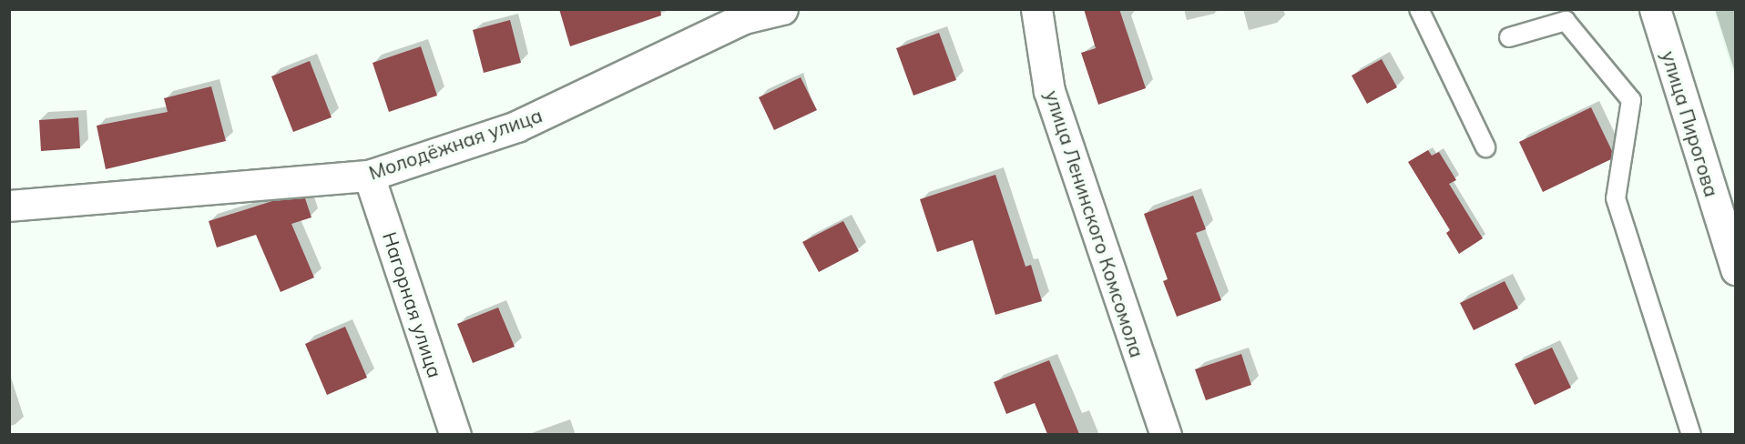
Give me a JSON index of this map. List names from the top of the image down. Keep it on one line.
{"streets":{"street":["улица Пирогова","Молодёжная улица","улица Ленинского Комсомола","Нагорная улица"]},"crossings":[["Молодёжная улица","Нагорная улица"]]}
